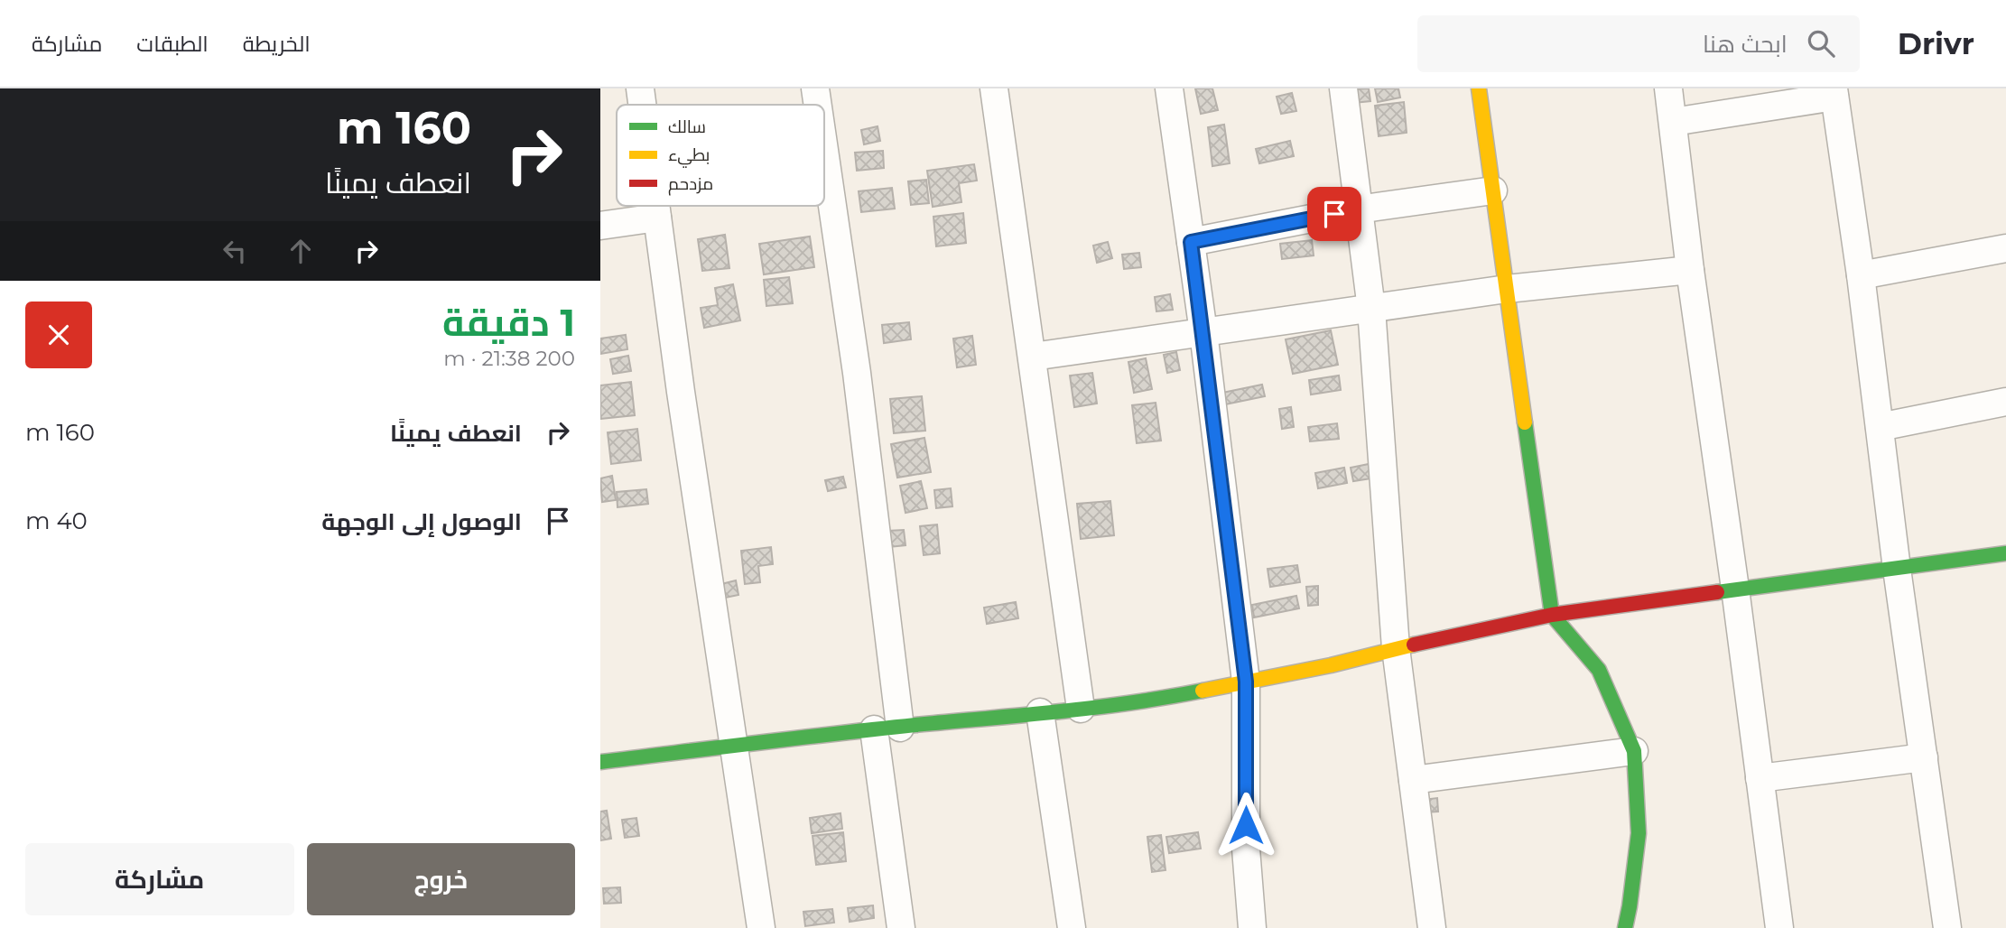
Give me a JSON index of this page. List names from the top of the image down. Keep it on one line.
{"legend":["سالك","بطيء","مزدحم"],"page":{"header":"Drivr","search":"ابحث هنا","nav":["الخريطة","الطبقات","مشاركة"],"turn":["160 m","انعطف يمينًا"],"heading":["1 دقيقة","200 m · 21:38"],"list":[{"name":"انعطف يمينًا","value":"160 m"},{"name":"الوصول إلى الوجهة","value":"40 m"}],"buttons":["خروج","مشاركة"]}}
